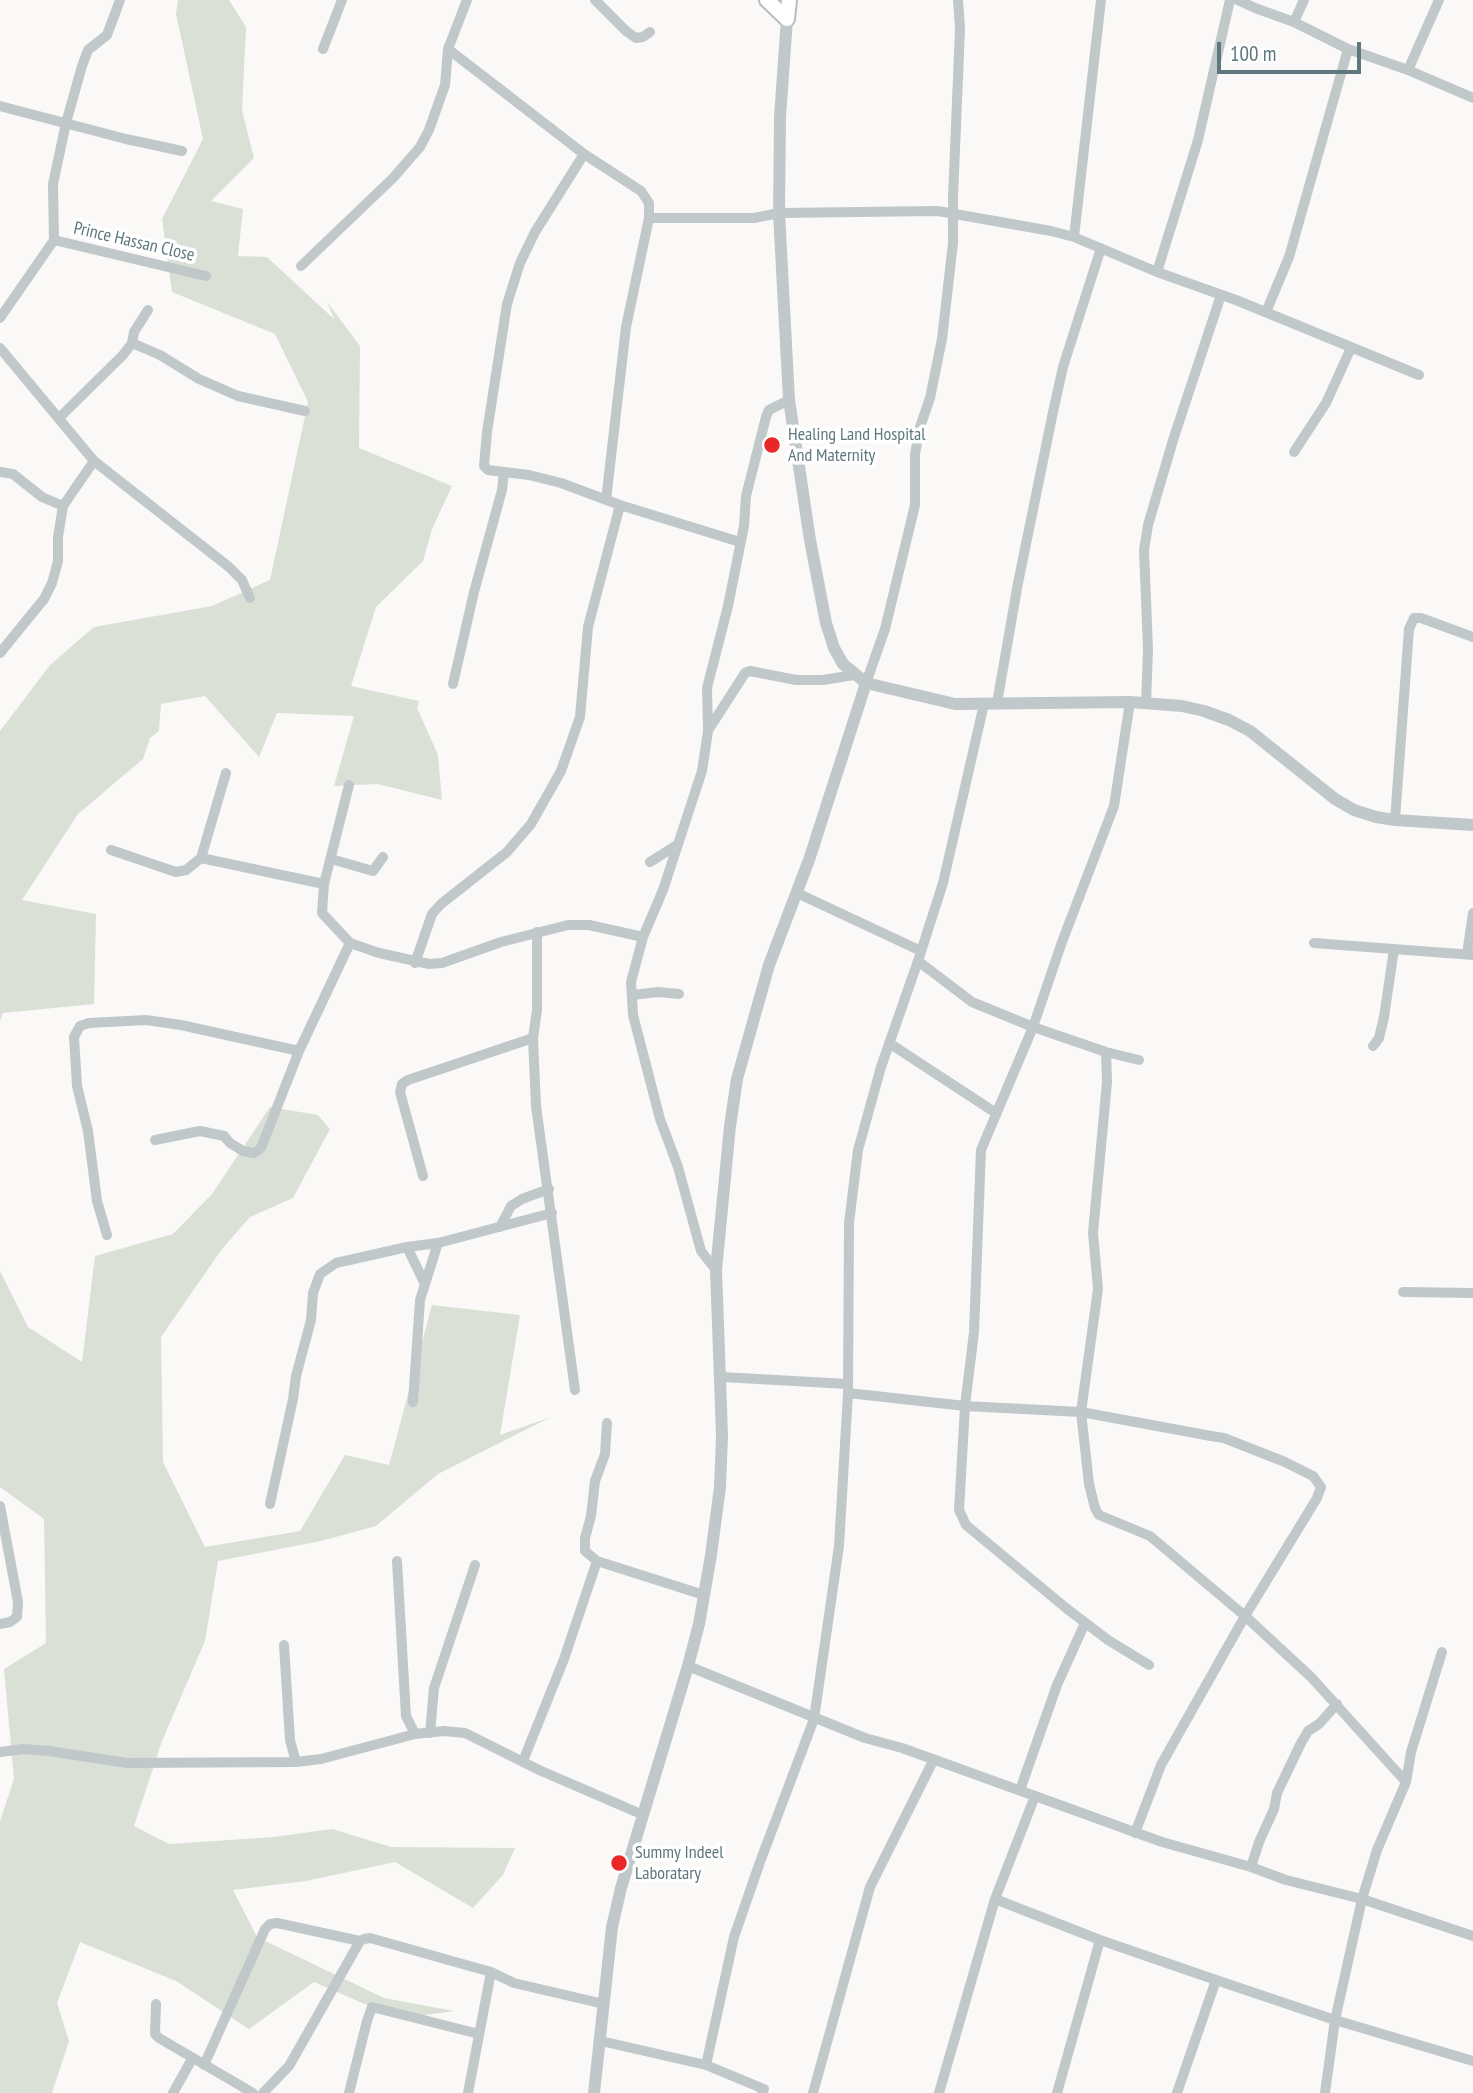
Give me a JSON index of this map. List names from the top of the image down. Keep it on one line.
{"streets":{"street":["Prince Hassan Close"]},"places":["Healing Land Hospital And Maternity","Summy Indeel Laboratary"],"scale_bar":"100 m"}
